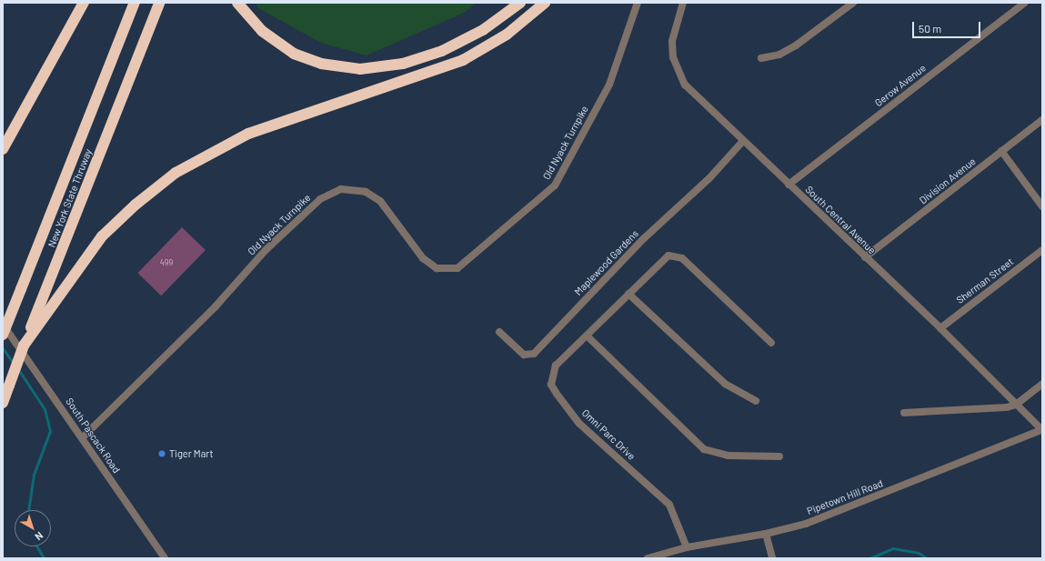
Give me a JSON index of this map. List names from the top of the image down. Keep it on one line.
{"streets":{"highway":["New York State Thruway"],"street":["Gerow Avenue","Old Nyack Turnpike","Division Avenue","South Central Avenue","Maplewood Gardens","Sherman Street","Omni Parc Drive","South Pascack Road","Pipetown Hill Road"]},"crossings":[["Gerow Avenue","South Central Avenue"],["Old Nyack Turnpike","South Pascack Road"],["Division Avenue","South Central Avenue"],["South Central Avenue","Maplewood Gardens"],["South Central Avenue","Sherman Street"],["South Central Avenue","Pipetown Hill Road"],["Omni Parc Drive","Pipetown Hill Road"]],"places":["Tiger Mart"],"house_numbers":["499"],"scale_bar":"50 m","north":"bottom right"}
